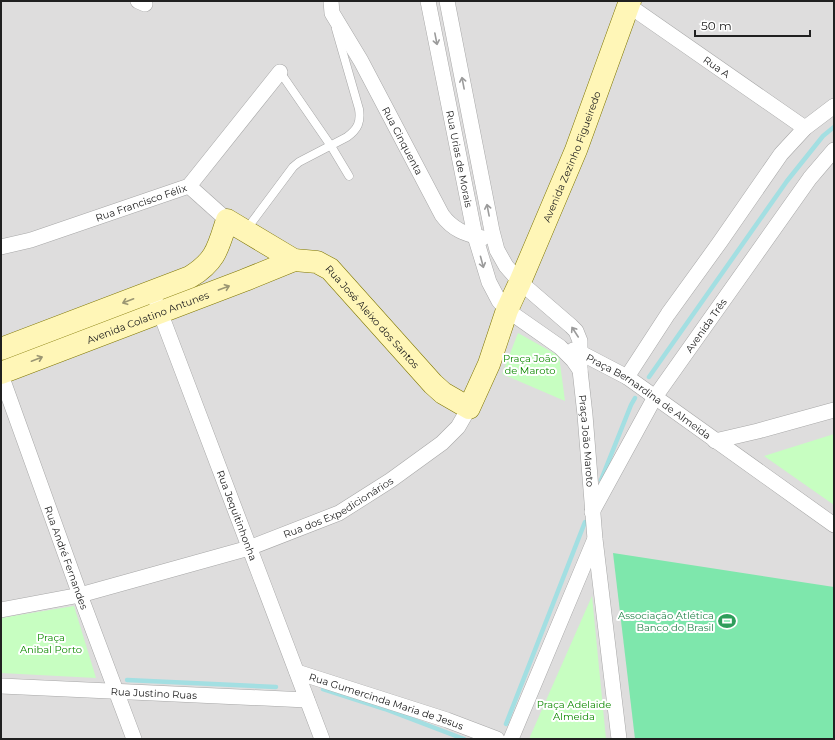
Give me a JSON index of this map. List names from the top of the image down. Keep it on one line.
{"streets":{"main road":["Avenida Zezinho Figueiredo","Avenida Colatino Antunes","Rua José Aleixo dos Santos","Rua dos Expedicionários"],"street":["Rua A","Rua Cinquenta","Rua Urias de Morais","Rua Francisco Félix","Avenida Três","Praça Bernardina de Almeida","Praça João Maroto","Rua Jequitinhonha","Rua André Fernandes","Rua Justino Ruas","Rua Gumercinda Maria de Jesus"]},"crossings":[["Rua A","Avenida Zezinho Figueiredo"],["Rua Cinquenta","Rua Urias de Morais"],["Avenida Zezinho Figueiredo","Rua Urias de Morais"],["Avenida Zezinho Figueiredo","Praça João Maroto"],["Avenida Zezinho Figueiredo","Rua dos Expedicionários"],["Rua Urias de Morais","Praça João Maroto"],["Rua Urias de Morais","Rua dos Expedicionários"],["Rua Francisco Félix","Rua José Aleixo dos Santos"],["Avenida Colatino Antunes","Rua José Aleixo dos Santos"],["Avenida Colatino Antunes","Rua Jequitinhonha"],["Avenida Colatino Antunes","Rua André Fernandes"],["Rua José Aleixo dos Santos","Rua dos Expedicionários"],["Avenida Três","Praça Bernardina de Almeida"],["Avenida Três","Praça João Maroto"],["Praça Bernardina de Almeida","Praça João Maroto"],["Rua dos Expedicionários","Rua Jequitinhonha"],["Rua dos Expedicionários","Rua André Fernandes"],["Rua Jequitinhonha","Rua Justino Ruas"],["Rua Jequitinhonha","Rua Gumercinda Maria de Jesus"],["Rua André Fernandes","Rua Justino Ruas"]],"parks":["Praça João de Maroto","Praça Anibal Porto","Praça Adelaide Almeida"],"places":{"sports":["Associação Atlética Banco do Brasil"]},"scale_bar":"50 m"}
